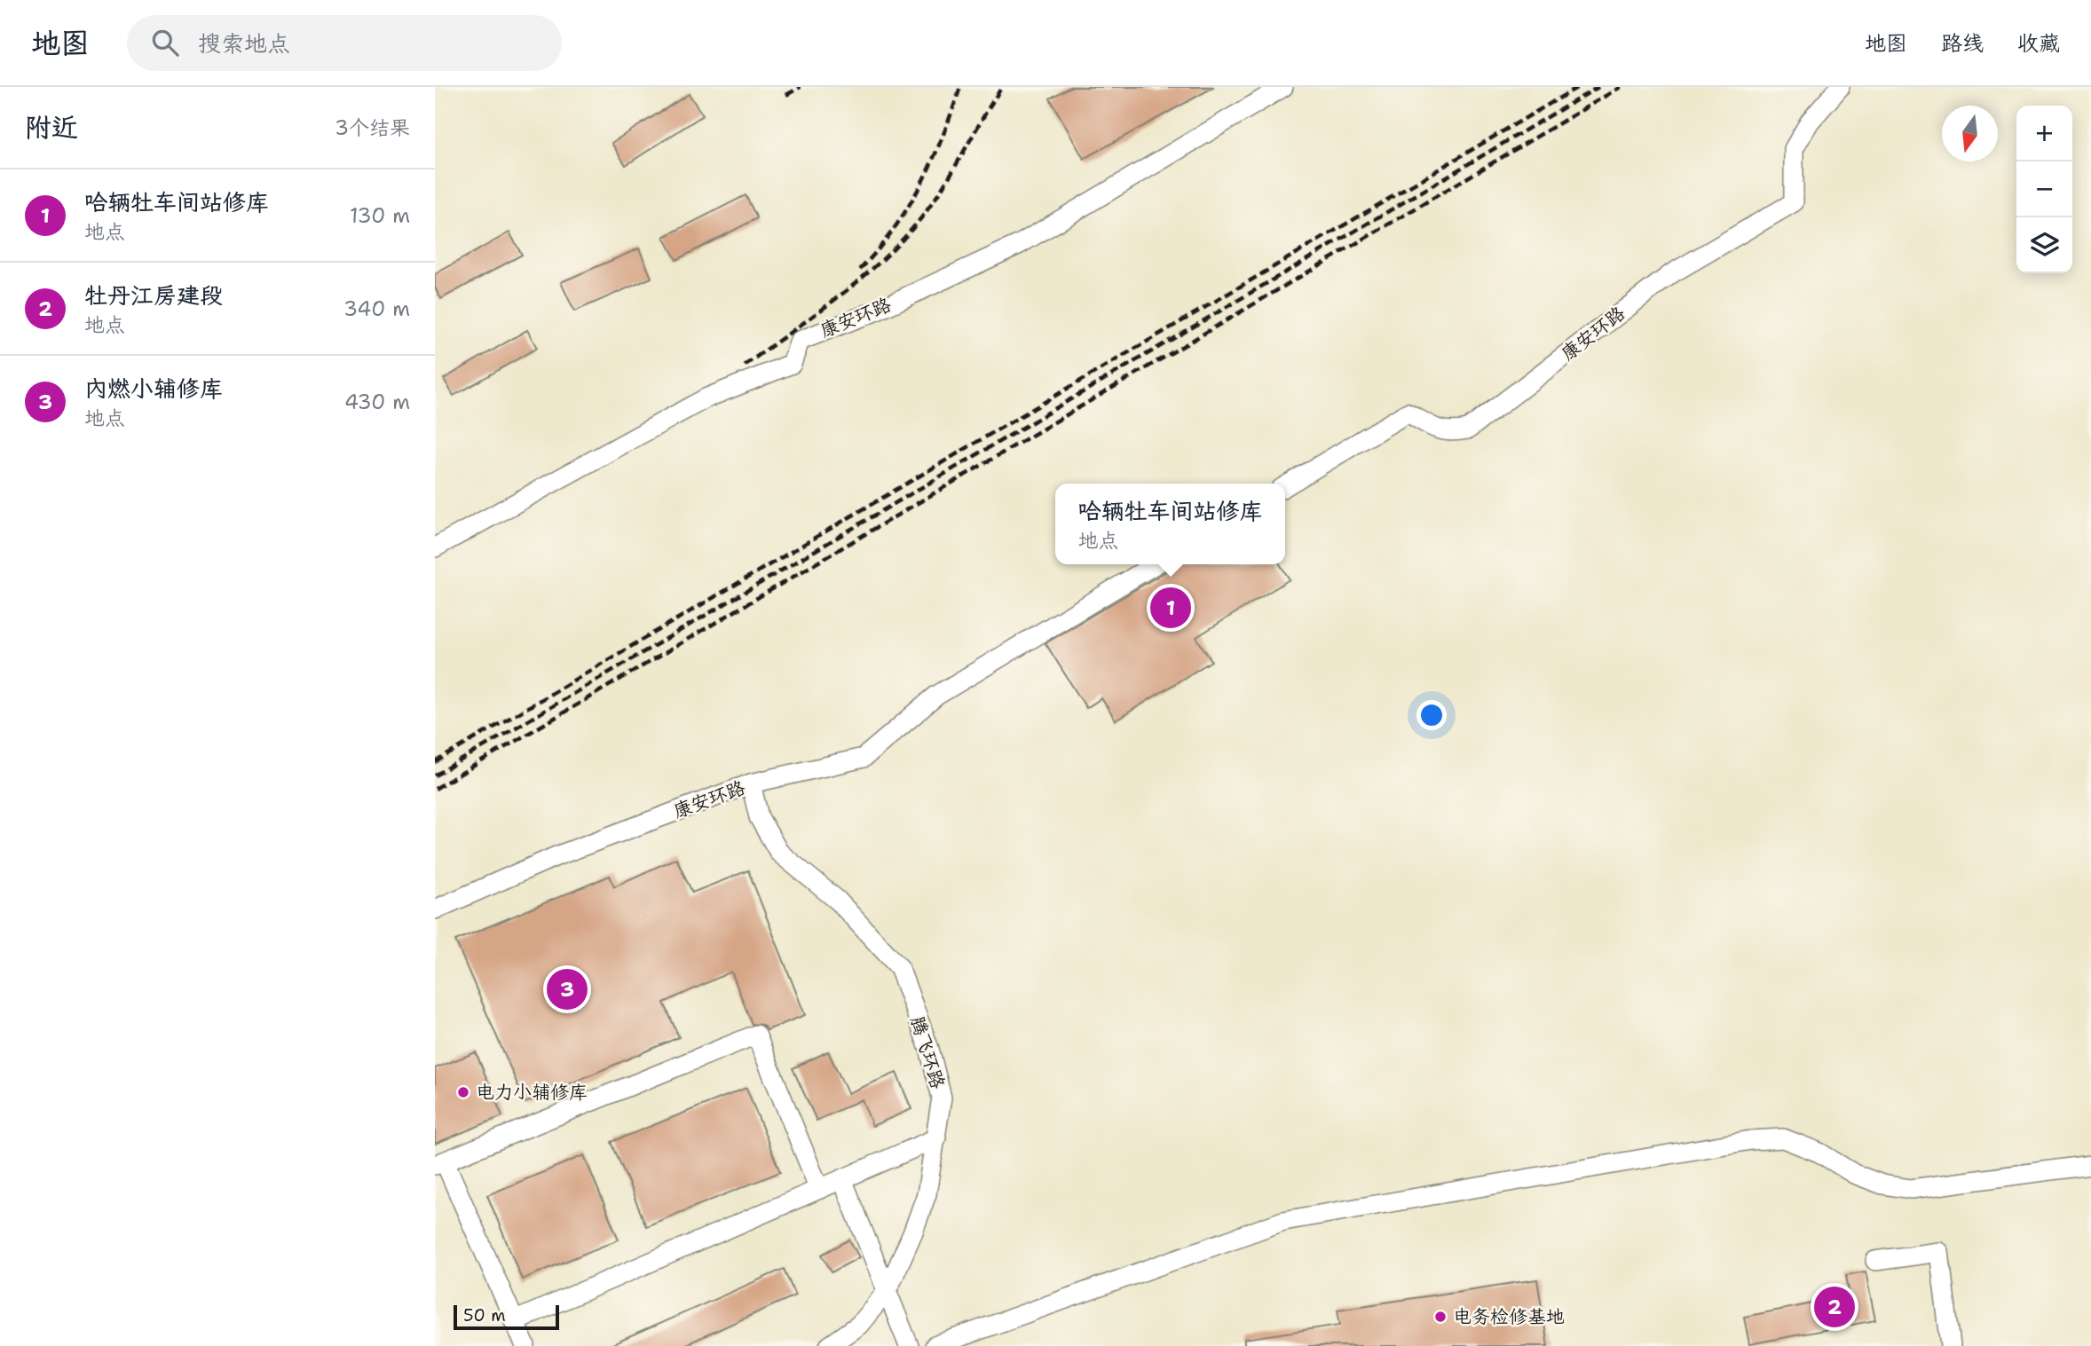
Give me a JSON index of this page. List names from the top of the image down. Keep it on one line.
{"streets":{"lane":["康安环路","腾飞环路"]},"crossings":[["康安环路","腾飞环路"]],"places":["电力小辅修库","电务检修基地"],"scale_bar":"50 m","north":"bottom","page":{"header":"地图","search":"搜索地点","nav":["地图","路线","收藏"],"heading":["附近","3个结果"],"map_buttons":["+","−"],"list":[{"mark":"1","name":"哈辆牡车间站修库","note":"地点","value":"130 m"},{"mark":"2","name":"牡丹江房建段","note":"地点","value":"340 m"},{"mark":"3","name":"内燃小辅修库","note":"地点","value":"430 m"}],"popup":["哈辆牡车间站修库","地点"],"pins":["1","3","2"],"scale":"50 m"}}
